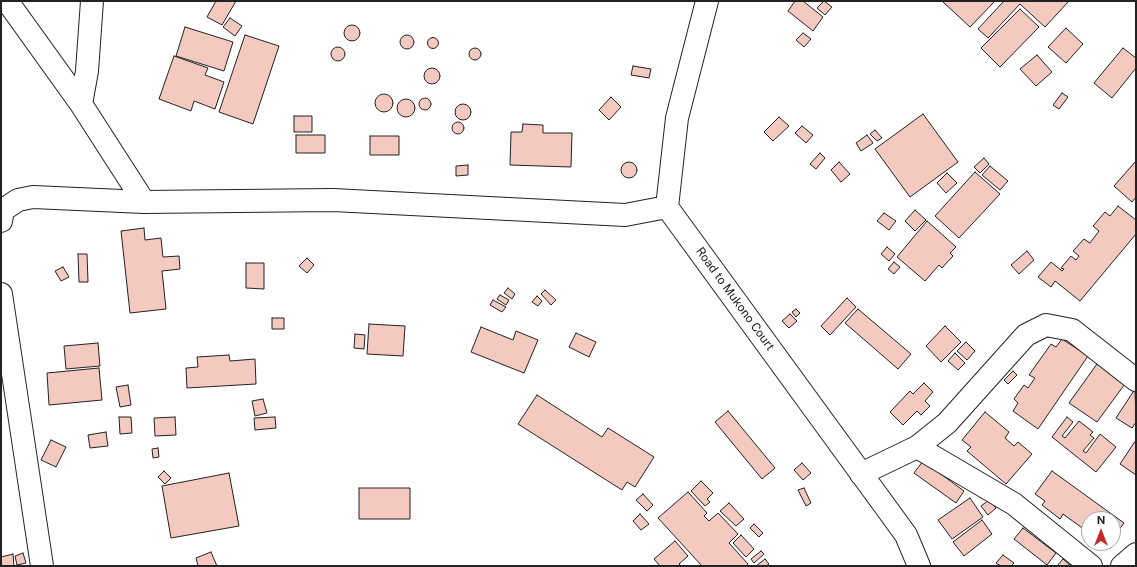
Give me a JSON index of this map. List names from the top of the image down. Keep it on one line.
{"streets":{"street":["Road to Mukono Court"]},"north":"top"}
